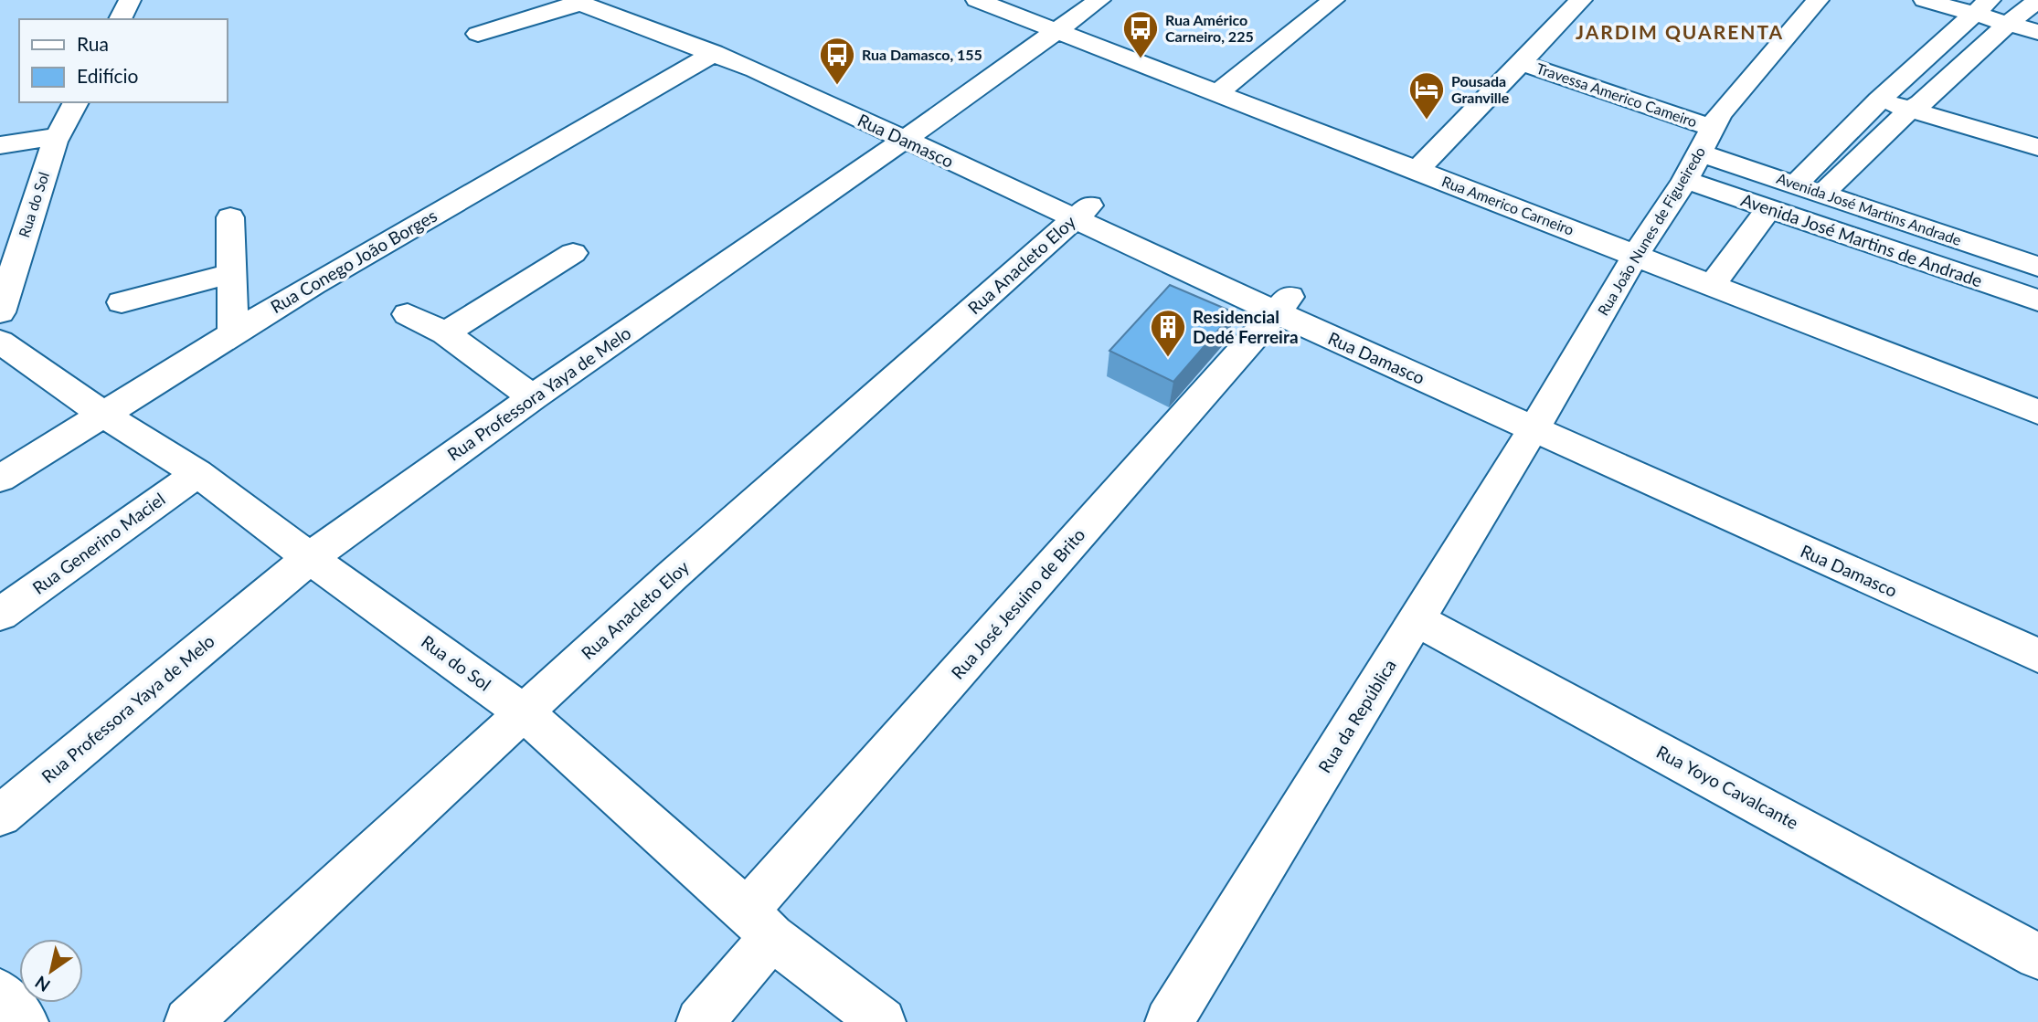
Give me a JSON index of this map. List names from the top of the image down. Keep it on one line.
{"streets":{"street":["Travessa Americo Cameiro","Rua Damasco","Rua do Sol","Rua Americo Carneiro","Avenida José Martins Andrade","Rua João Nunes de Figueiredo","Avenida José Martins de Andrade","Rua Conego João Borges","Rua Anacleto Eloy","Rua Professora Yaya de Melo","Rua Generino Maciel","Rua José Jesuino de Brito","Rua da República","Rua Yoyo Cavalcante"]},"crossings":[["Travessa Americo Cameiro","Rua João Nunes de Figueiredo"],["Rua Damasco","Rua João Nunes de Figueiredo"],["Rua Damasco","Rua Conego João Borges"],["Rua Damasco","Rua Anacleto Eloy"],["Rua Damasco","Rua Professora Yaya de Melo"],["Rua Damasco","Rua José Jesuino de Brito"],["Rua Damasco","Rua da República"],["Rua do Sol","Rua Conego João Borges"],["Rua do Sol","Rua Anacleto Eloy"],["Rua do Sol","Rua Professora Yaya de Melo"],["Rua do Sol","Rua Generino Maciel"],["Rua do Sol","Rua José Jesuino de Brito"],["Rua Americo Carneiro","Rua João Nunes de Figueiredo"],["Rua Americo Carneiro","Rua Professora Yaya de Melo"],["Avenida José Martins Andrade","Rua João Nunes de Figueiredo"],["Rua João Nunes de Figueiredo","Avenida José Martins de Andrade"],["Rua João Nunes de Figueiredo","Rua da República"],["Rua da República","Rua Yoyo Cavalcante"]],"districts":["JARDIM QUARENTA"],"places":{"bus stop":["Rua Américo Carneiro, 225","Rua Damasco, 155"],"hotel":["Pousada Granville"],"building":["Residencial Dedé Ferreira"]},"legend":["Rua","Edifício"],"north":"bottom left"}
